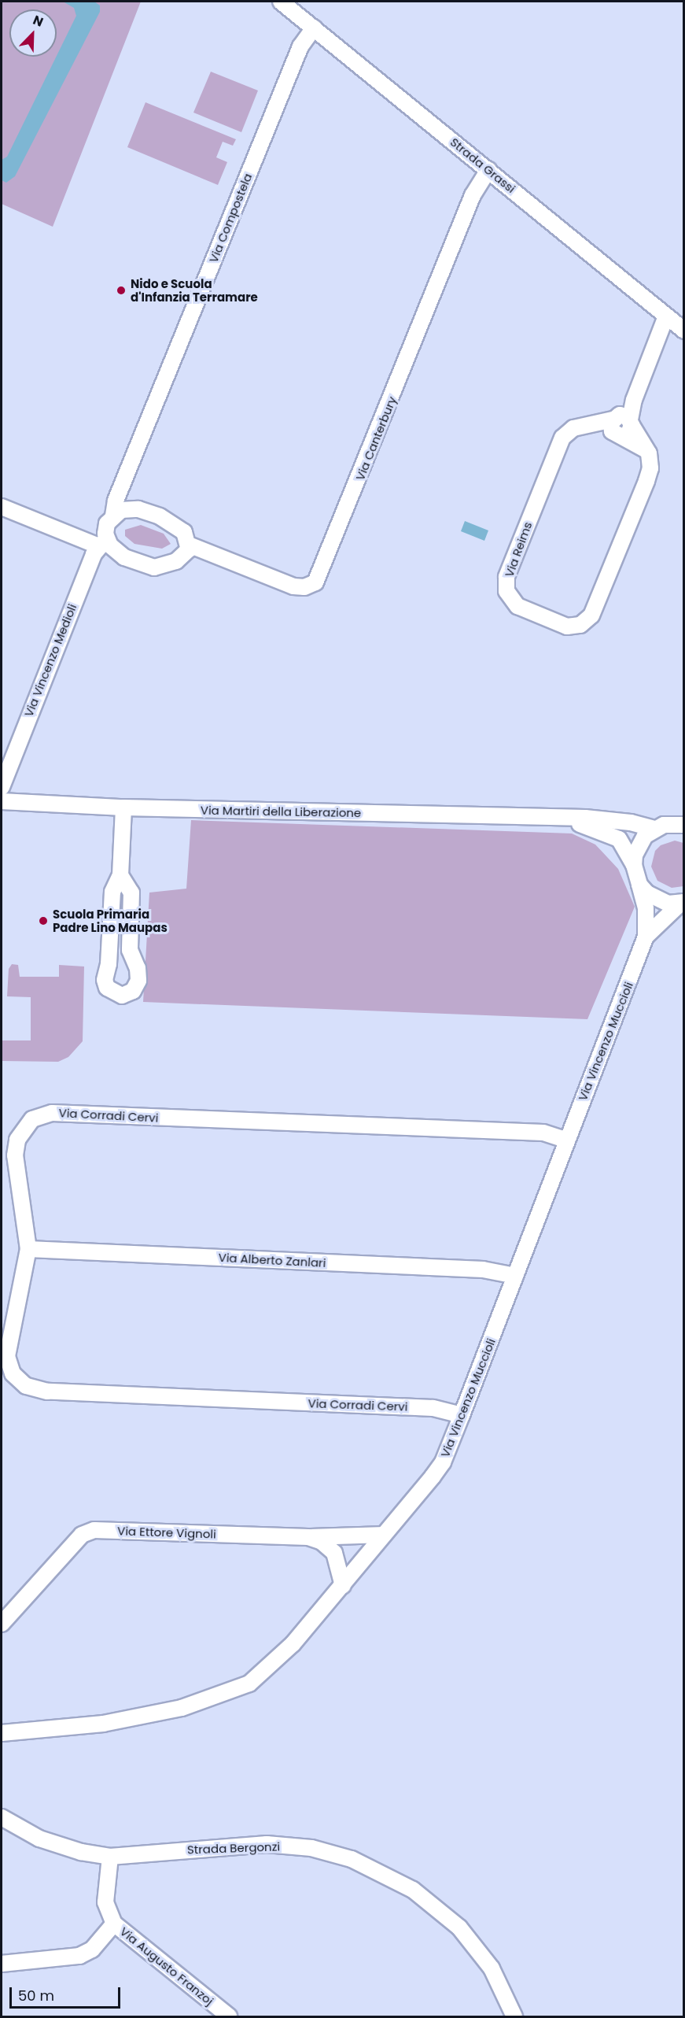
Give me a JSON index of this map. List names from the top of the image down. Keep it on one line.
{"streets":{"street":["Strada Grassi","Via Compostela","Via Canterbury","Via Reims","Via Vincenzo Medioli","Via Martiri della Liberazione","Via Vincenzo Muccioli","Via Corradi Cervi","Via Alberto Zanlari","Via Ettore Vignoli","Strada Bergonzi","Via Augusto Franzoj"]},"crossings":[["Strada Grassi","Via Compostela"],["Strada Grassi","Via Canterbury"],["Via Compostela","Via Canterbury"],["Via Compostela","Via Vincenzo Medioli"],["Via Canterbury","Via Vincenzo Medioli"],["Via Martiri della Liberazione","Via Vincenzo Muccioli"],["Via Vincenzo Muccioli","Via Corradi Cervi"],["Via Vincenzo Muccioli","Via Alberto Zanlari"],["Via Vincenzo Muccioli","Via Ettore Vignoli"],["Via Corradi Cervi","Via Alberto Zanlari"],["Strada Bergonzi","Via Augusto Franzoj"]],"places":["Nido e Scuola d'Infanzia Terramare","Scuola Primaria Padre Lino Maupas"],"scale_bar":"50 m","north":"top right"}
